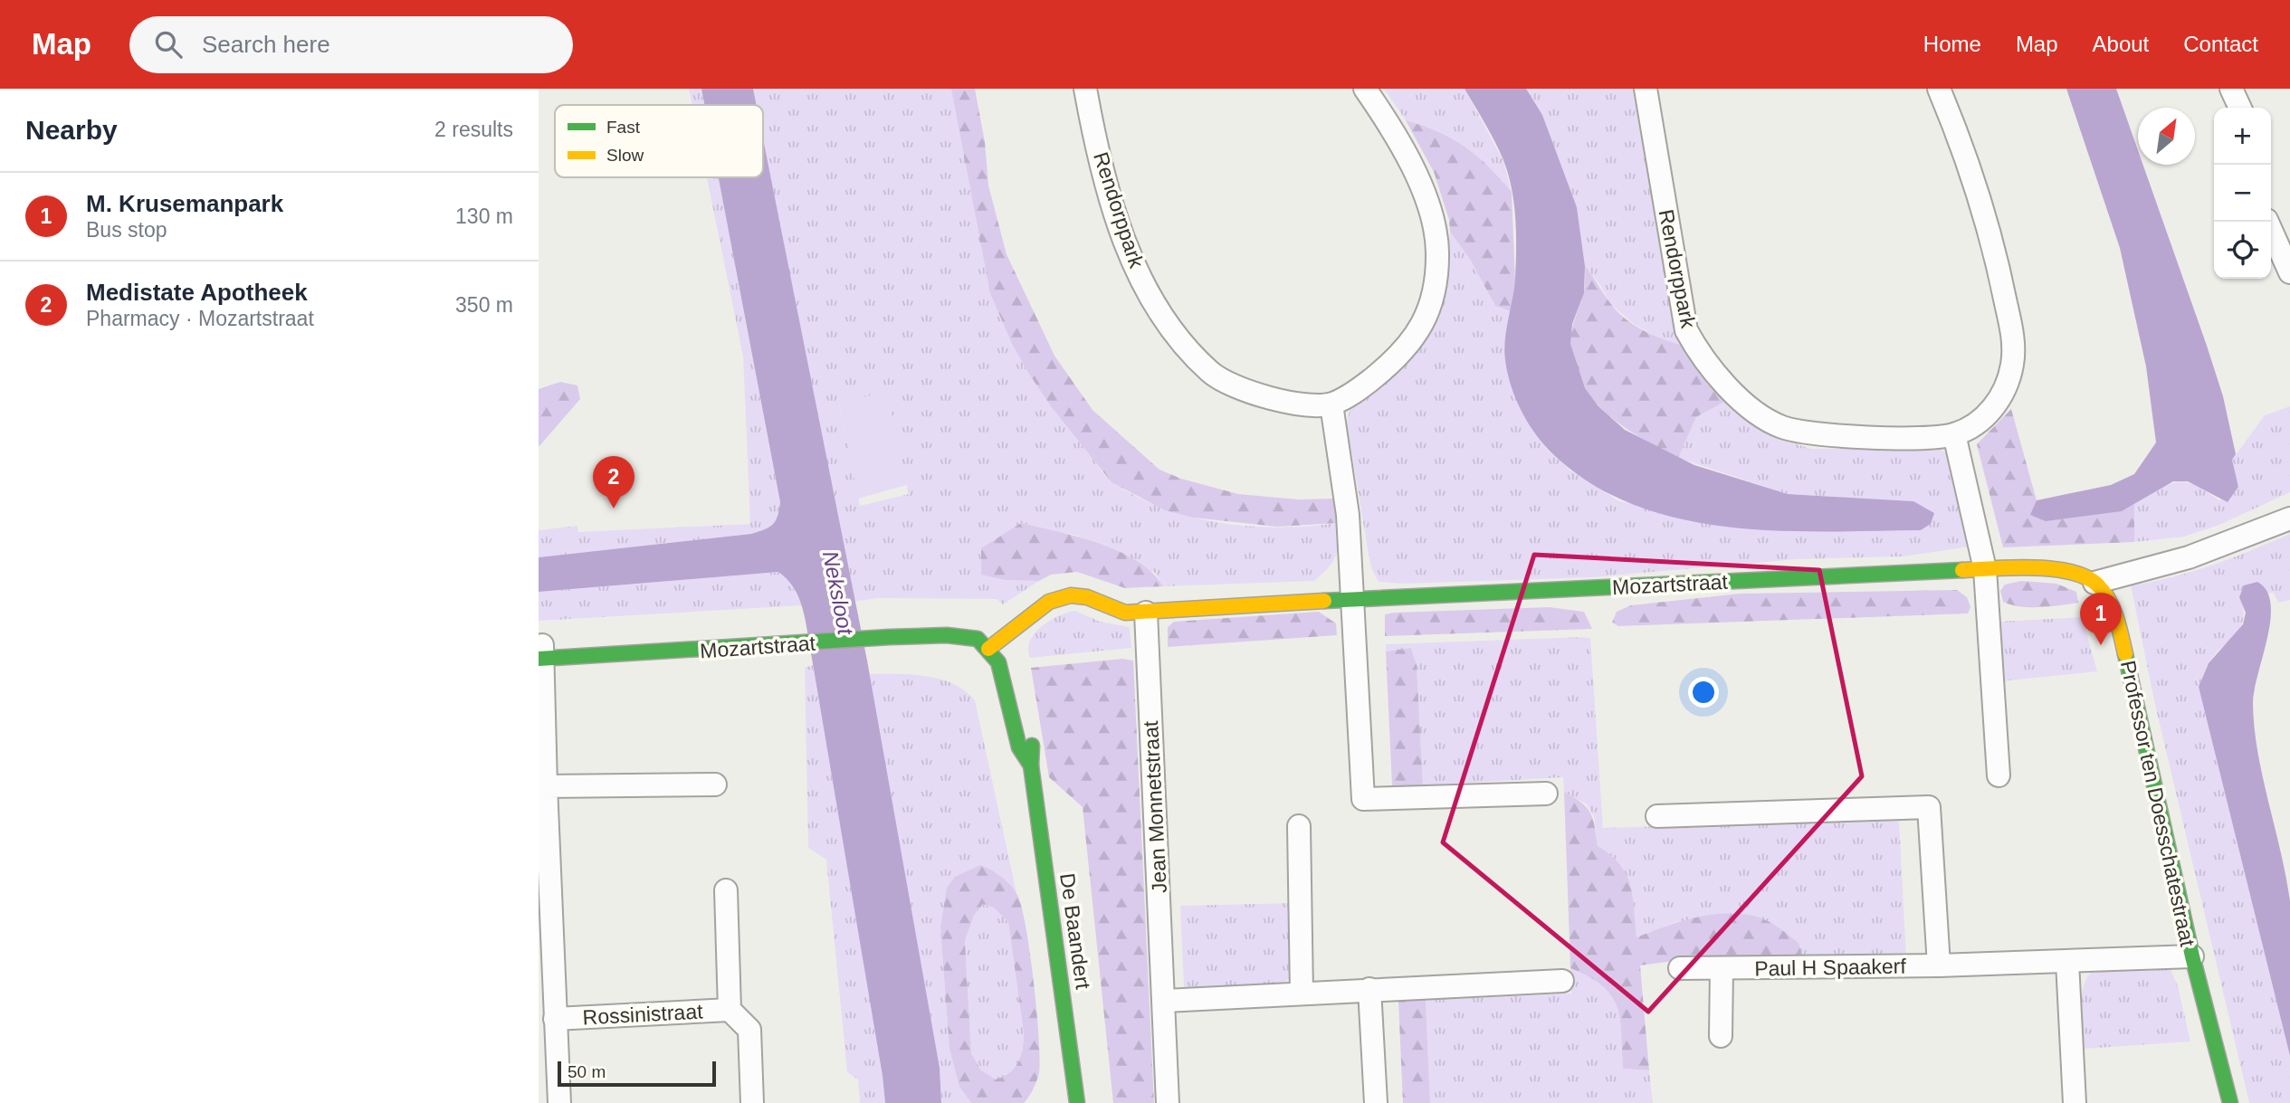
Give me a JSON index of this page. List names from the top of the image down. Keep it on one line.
{"streets":{"street":["Rendorppark","Mozartstraat","Professor ten Doesschatestraat","Jean Monnetstraat","De Baandert","Paul H Spaakerf","Rossinistraat"]},"crossings":[["Mozartstraat","Professor ten Doesschatestraat"],["Mozartstraat","Jean Monnetstraat"],["Mozartstraat","De Baandert"],["Mozartstraat","Rossinistraat"],["Professor ten Doesschatestraat","Paul H Spaakerf"]],"water":["Neksloot"],"legend":["Fast","Slow"],"scale_bar":"50 m","north":"top right","page":{"header":"Map","search":"Search here","nav":["Home","Map","About","Contact"],"heading":["Nearby","2 results"],"map_buttons":["+","−"],"list":[{"mark":"1","name":"M. Krusemanpark","note":"Bus stop","value":"130 m"},{"mark":"2","name":"Medistate Apotheek","note":"Pharmacy · Mozartstraat","value":"350 m"}],"pins":["2","1"],"scale":"50 m"}}
